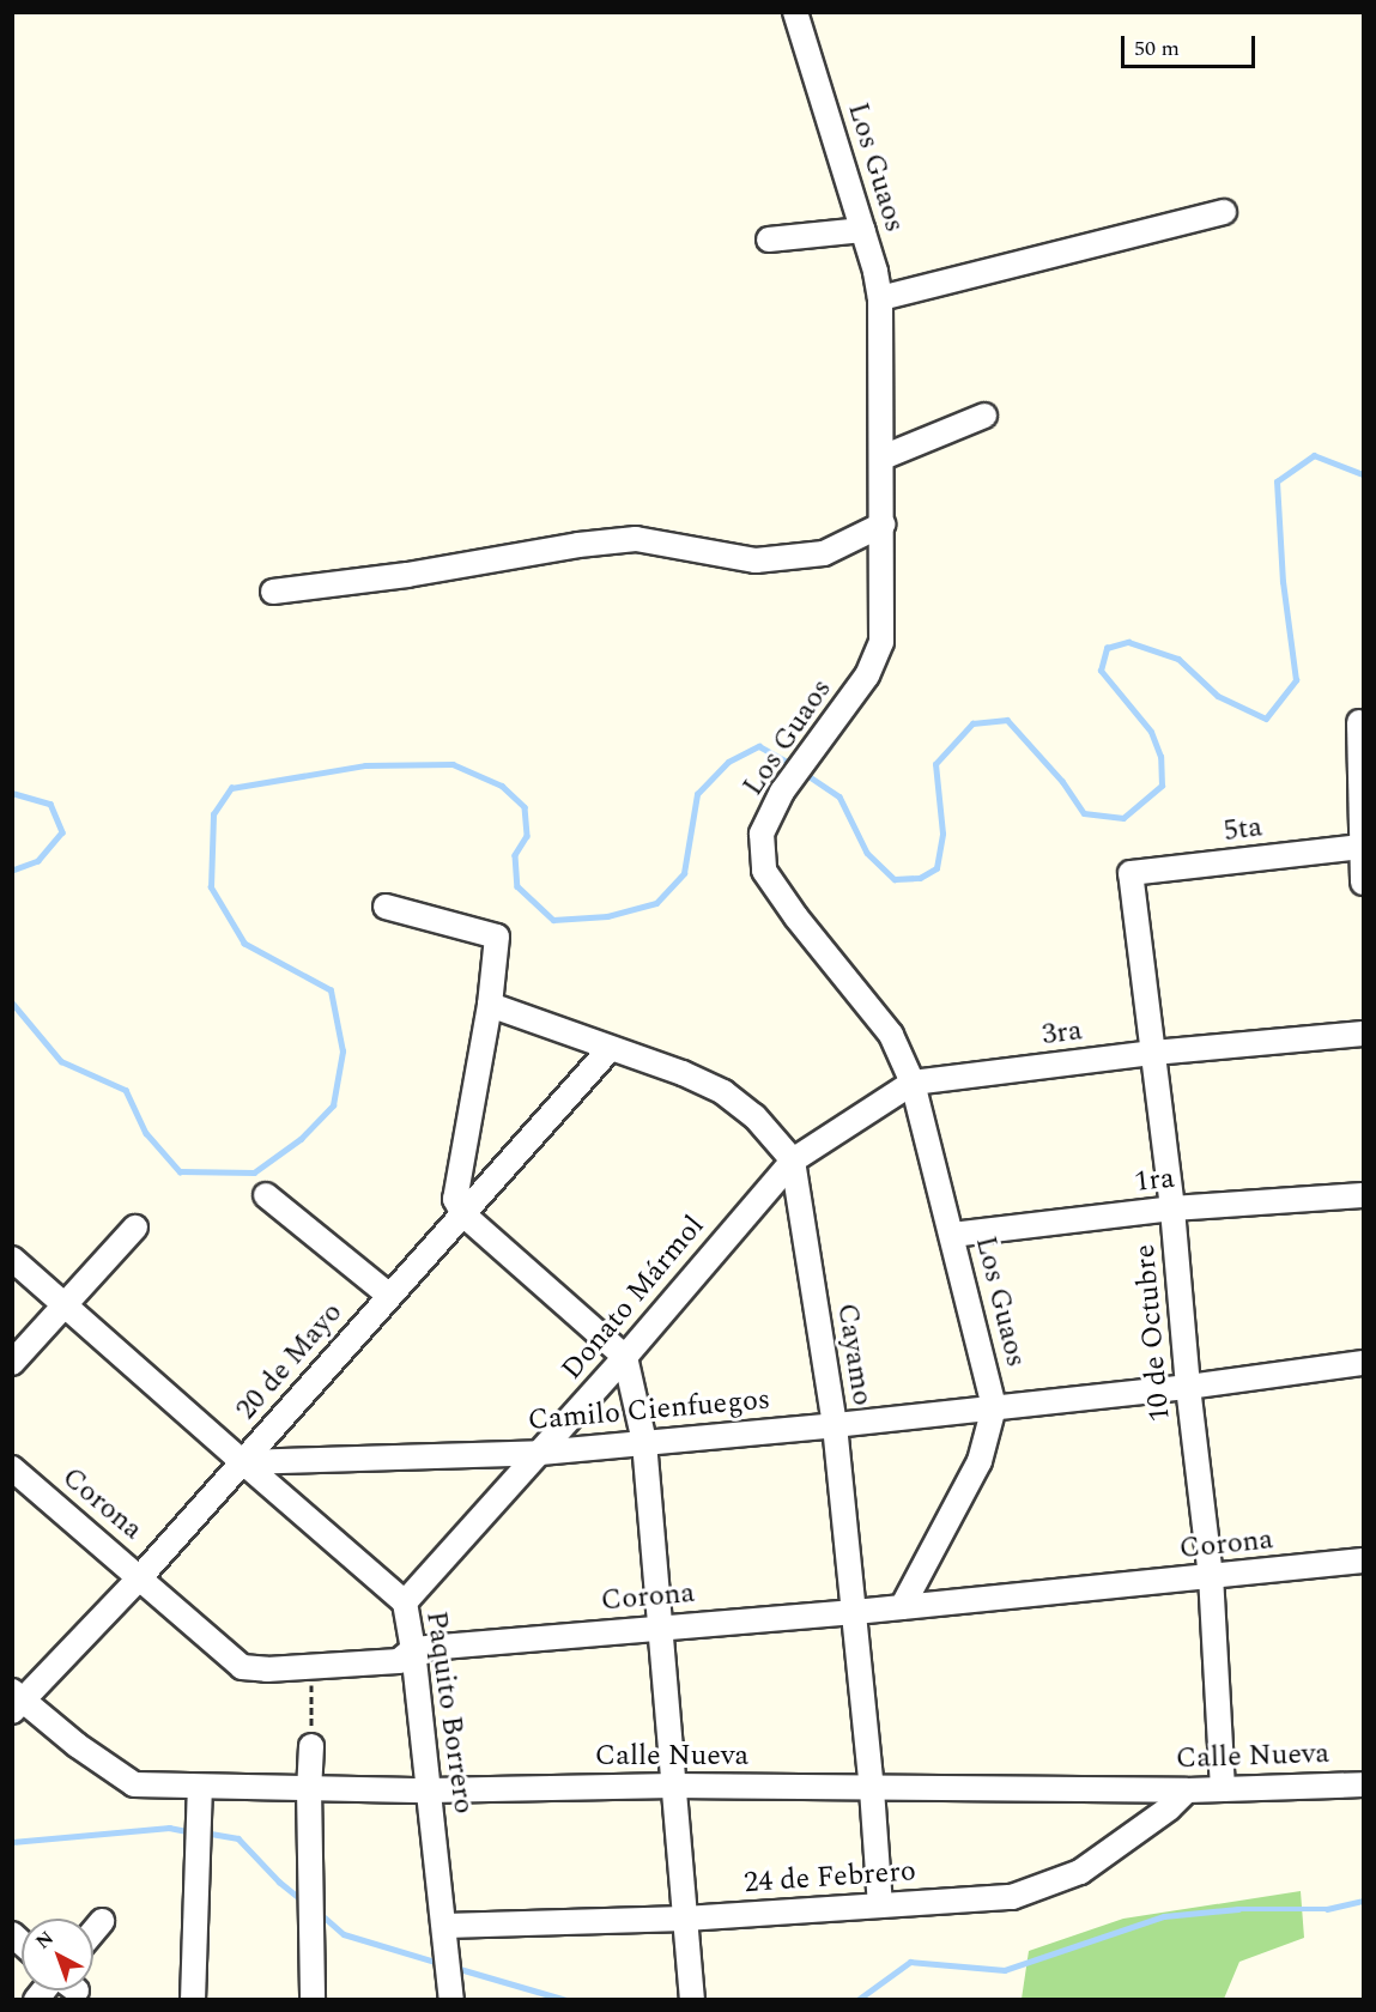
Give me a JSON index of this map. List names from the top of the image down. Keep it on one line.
{"streets":{"street":["Los Guaos","5ta","3ra","1ra","Donato Mármol","10 de Octubre","Cayamo","20 de Mayo","Camilo Cienfuegos","Corona","Paquito Borrero","Calle Nueva","24 de Febrero"]},"crossings":[["Los Guaos","3ra"],["Los Guaos","1ra"],["Los Guaos","Camilo Cienfuegos"],["Los Guaos","Corona"],["5ta","10 de Octubre"],["3ra","Donato Mármol"],["3ra","10 de Octubre"],["3ra","Cayamo"],["1ra","10 de Octubre"],["Donato Mármol","Cayamo"],["Donato Mármol","Camilo Cienfuegos"],["Donato Mármol","Paquito Borrero"],["10 de Octubre","Camilo Cienfuegos"],["10 de Octubre","Corona"],["10 de Octubre","Calle Nueva"],["Cayamo","Camilo Cienfuegos"],["Cayamo","Corona"],["Cayamo","Calle Nueva"],["Cayamo","24 de Febrero"],["20 de Mayo","Camilo Cienfuegos"],["20 de Mayo","Corona"],["20 de Mayo","Paquito Borrero"],["20 de Mayo","Calle Nueva"],["Camilo Cienfuegos","Paquito Borrero"],["Corona","Paquito Borrero"],["Paquito Borrero","Calle Nueva"],["Paquito Borrero","24 de Febrero"],["Calle Nueva","24 de Febrero"]],"scale_bar":"50 m","north":"top left"}
